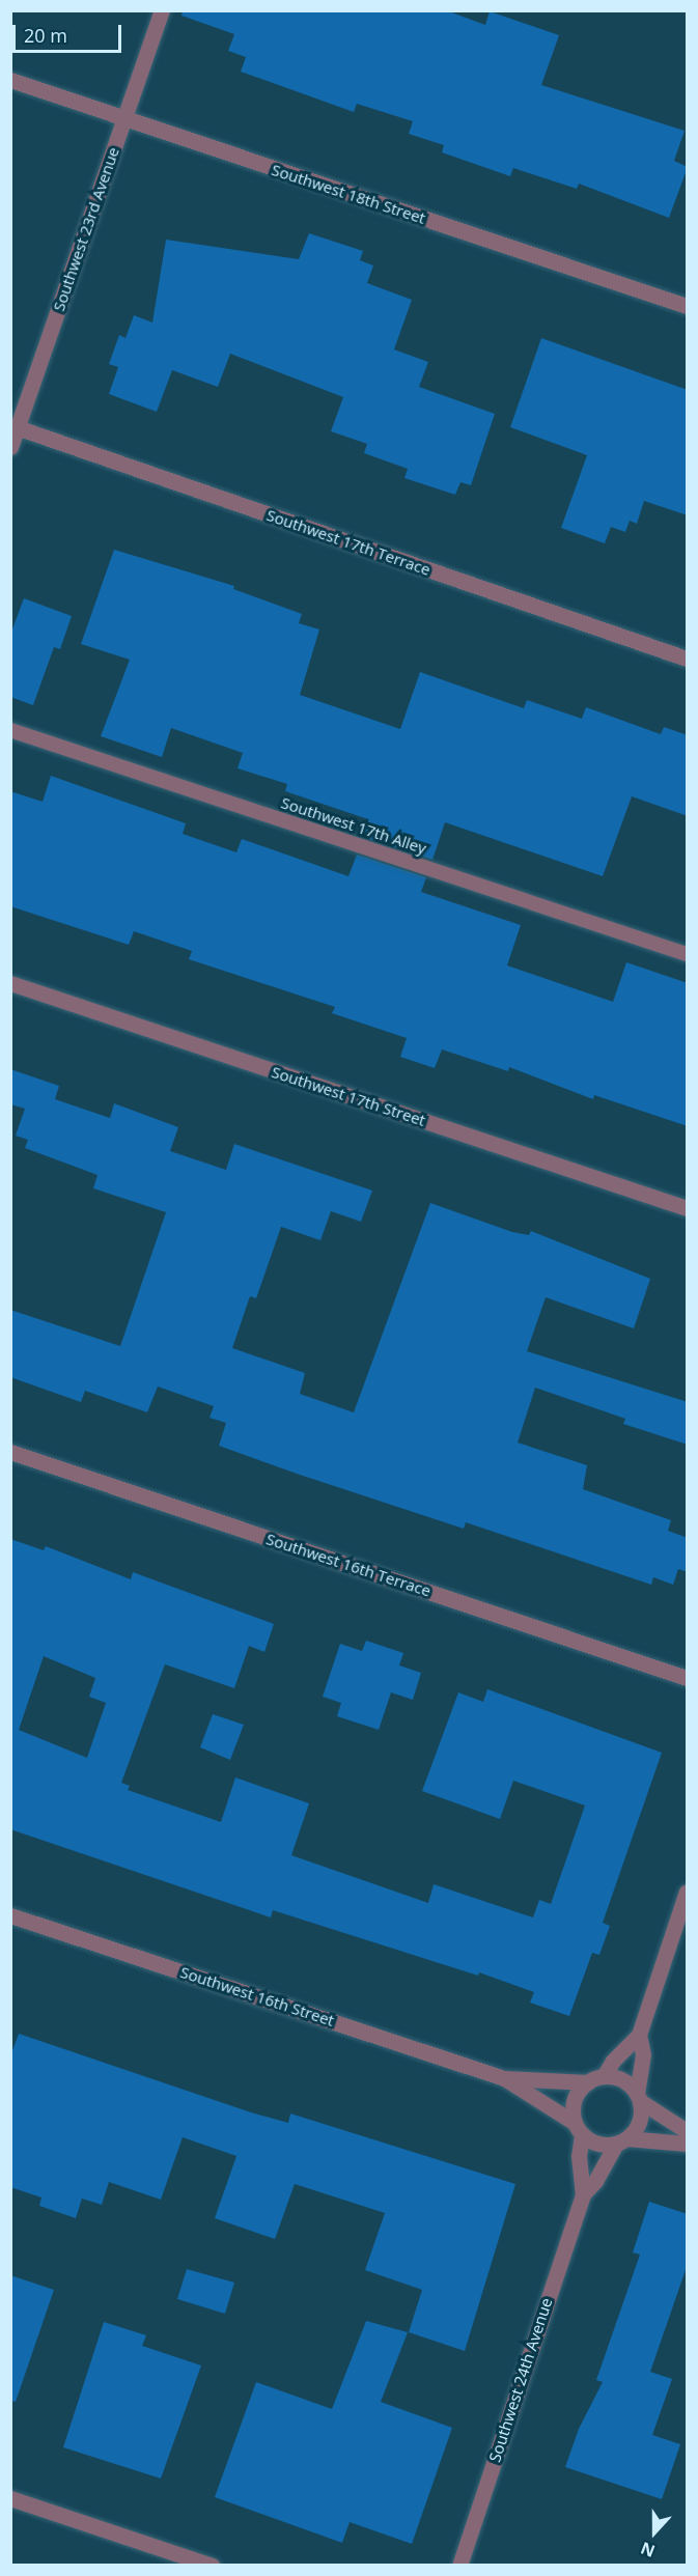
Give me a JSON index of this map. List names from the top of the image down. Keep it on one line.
{"streets":{"street":["Southwest 18th Street","Southwest 23rd Avenue","Southwest 17th Terrace","Southwest 17th Street","Southwest 16th Terrace","Southwest 16th Street","Southwest 24th Avenue"],"lane":["Southwest 17th Alley"]},"crossings":[["Southwest 18th Street","Southwest 23rd Avenue"],["Southwest 23rd Avenue","Southwest 17th Terrace"],["Southwest 16th Street","Southwest 24th Avenue"]],"scale_bar":"20 m","north":"bottom"}
